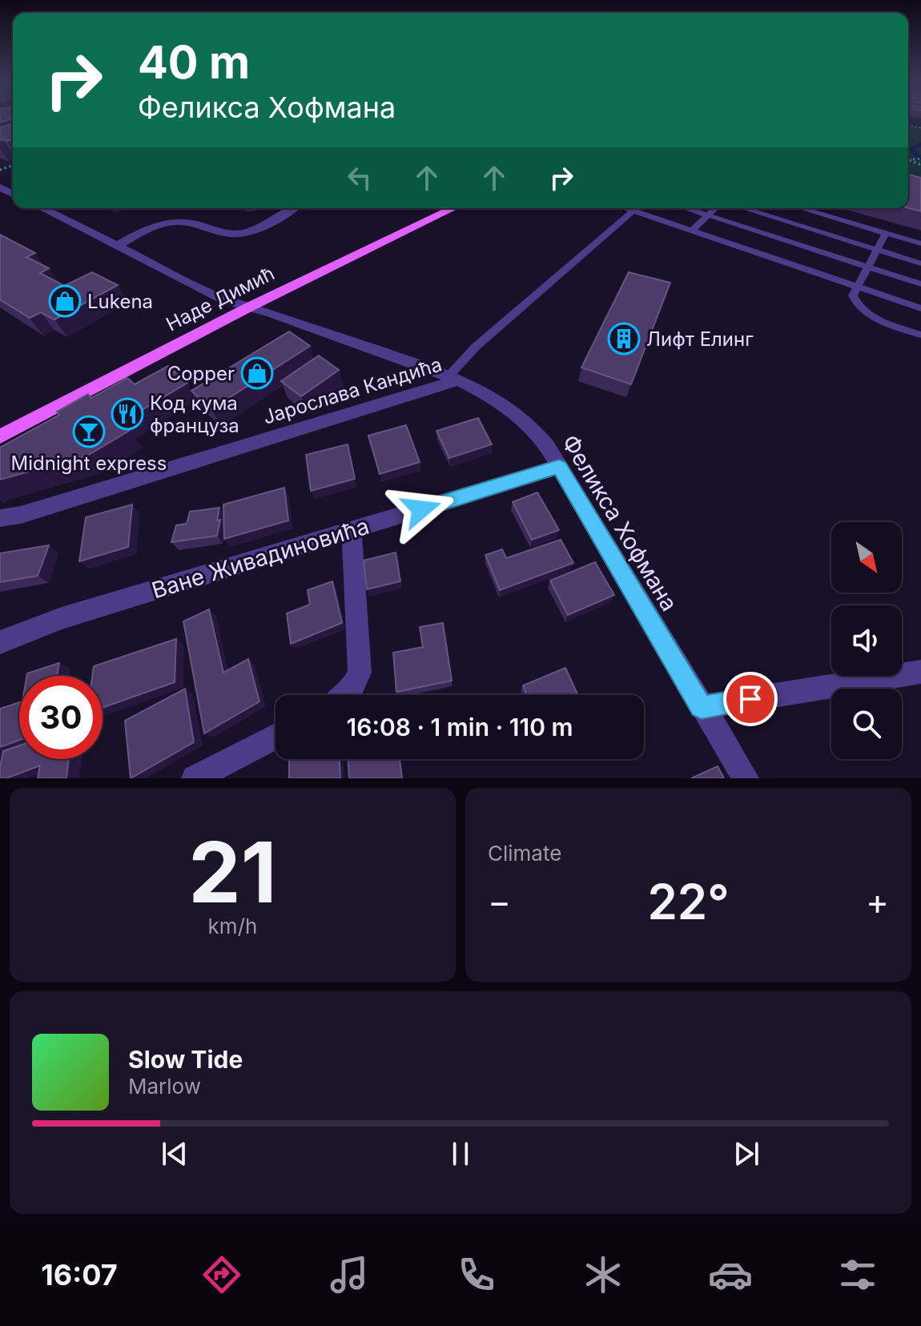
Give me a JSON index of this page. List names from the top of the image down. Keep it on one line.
{"streets":{"main road":["Наде Димић"],"street":["Јарослава Кандића","Феликса Хофмана","Ване Живадиновића"]},"crossings":[["Наде Димић","Феликса Хофмана"],["Јарослава Кандића","Феликса Хофмана"],["Феликса Хофмана","Ване Живадиновића"]],"places":{"shop":["Lukena","Copper"],"building":["Лифт Елинг"],"restaurant":["Код кума француза"],"bar":["Midnight express"]},"north":"bottom right","page":{"turn":["40 m","Феликса Хофмана"],"limit":"30","trip":"16:08 · 1 min · 110 m","tile":[["21","km/h"],"Climate"],"heat":["−","22°","+"],"song":["Slow Tide","Marlow"],"tabs":"16:07"}}
